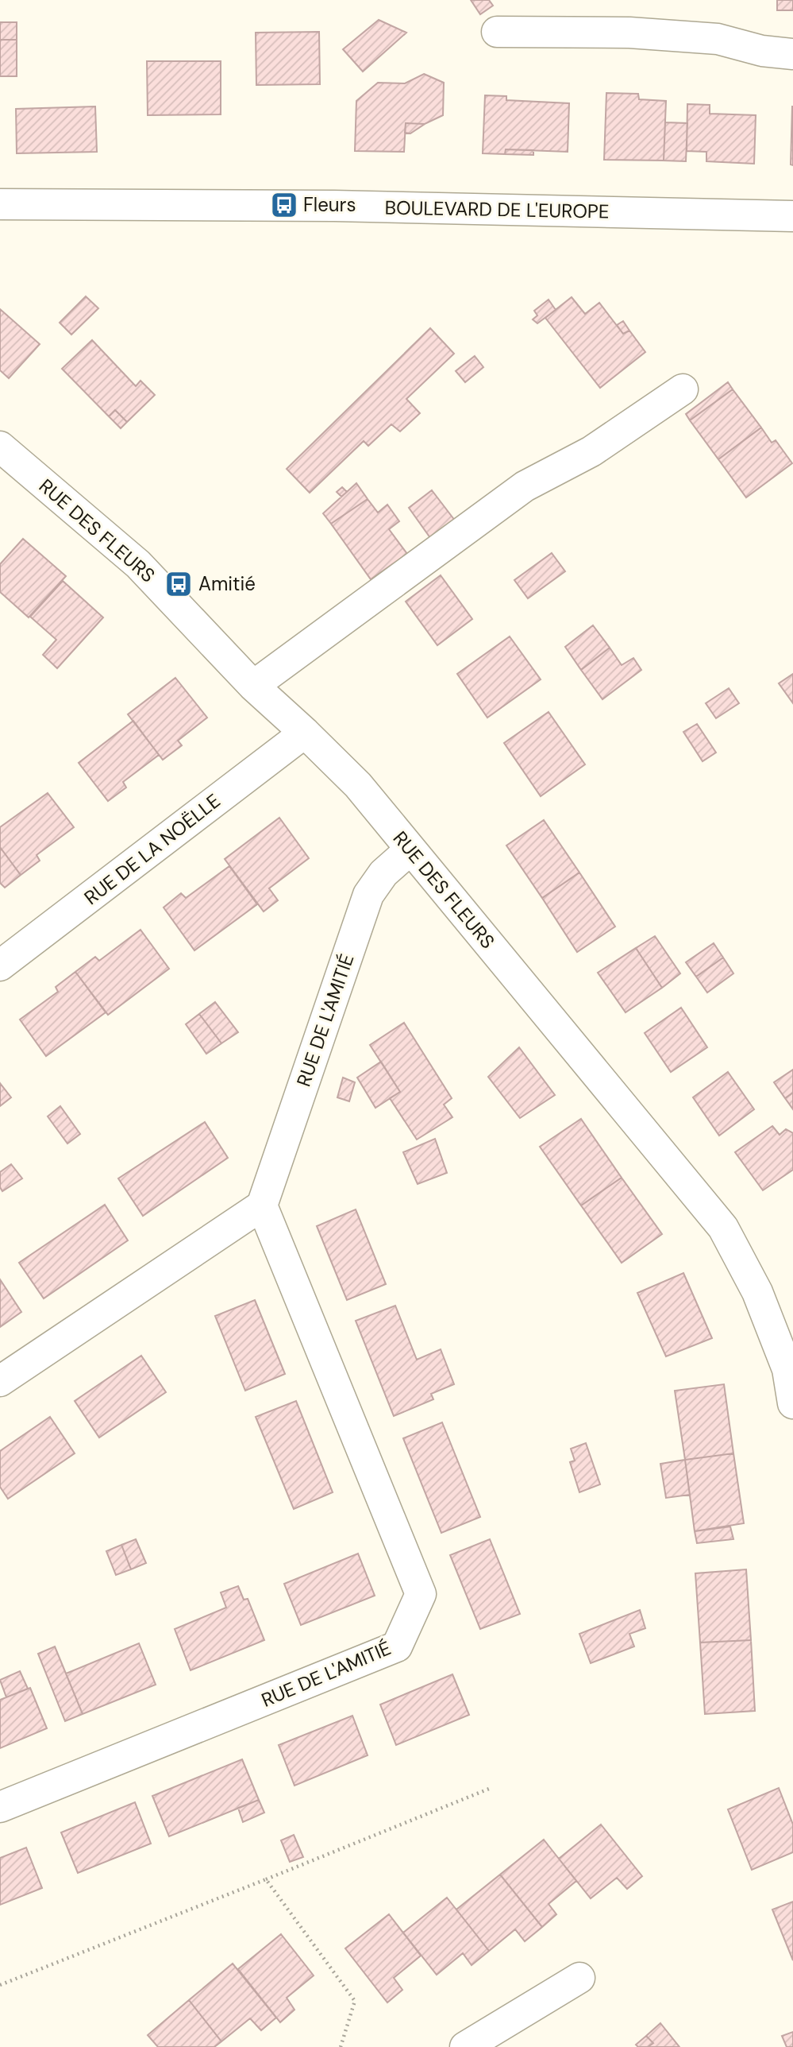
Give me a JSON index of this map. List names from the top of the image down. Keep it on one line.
{"streets":{"street":["BOULEVARD DE L'EUROPE","RUE DES FLEURS","RUE DE LA NOËLLE","RUE DE L'AMITIÉ"]},"crossings":[["RUE DES FLEURS","RUE DE LA NOËLLE"],["RUE DES FLEURS","RUE DE L'AMITIÉ"]],"places":{"bus stop":["Fleurs","Amitié"]}}
